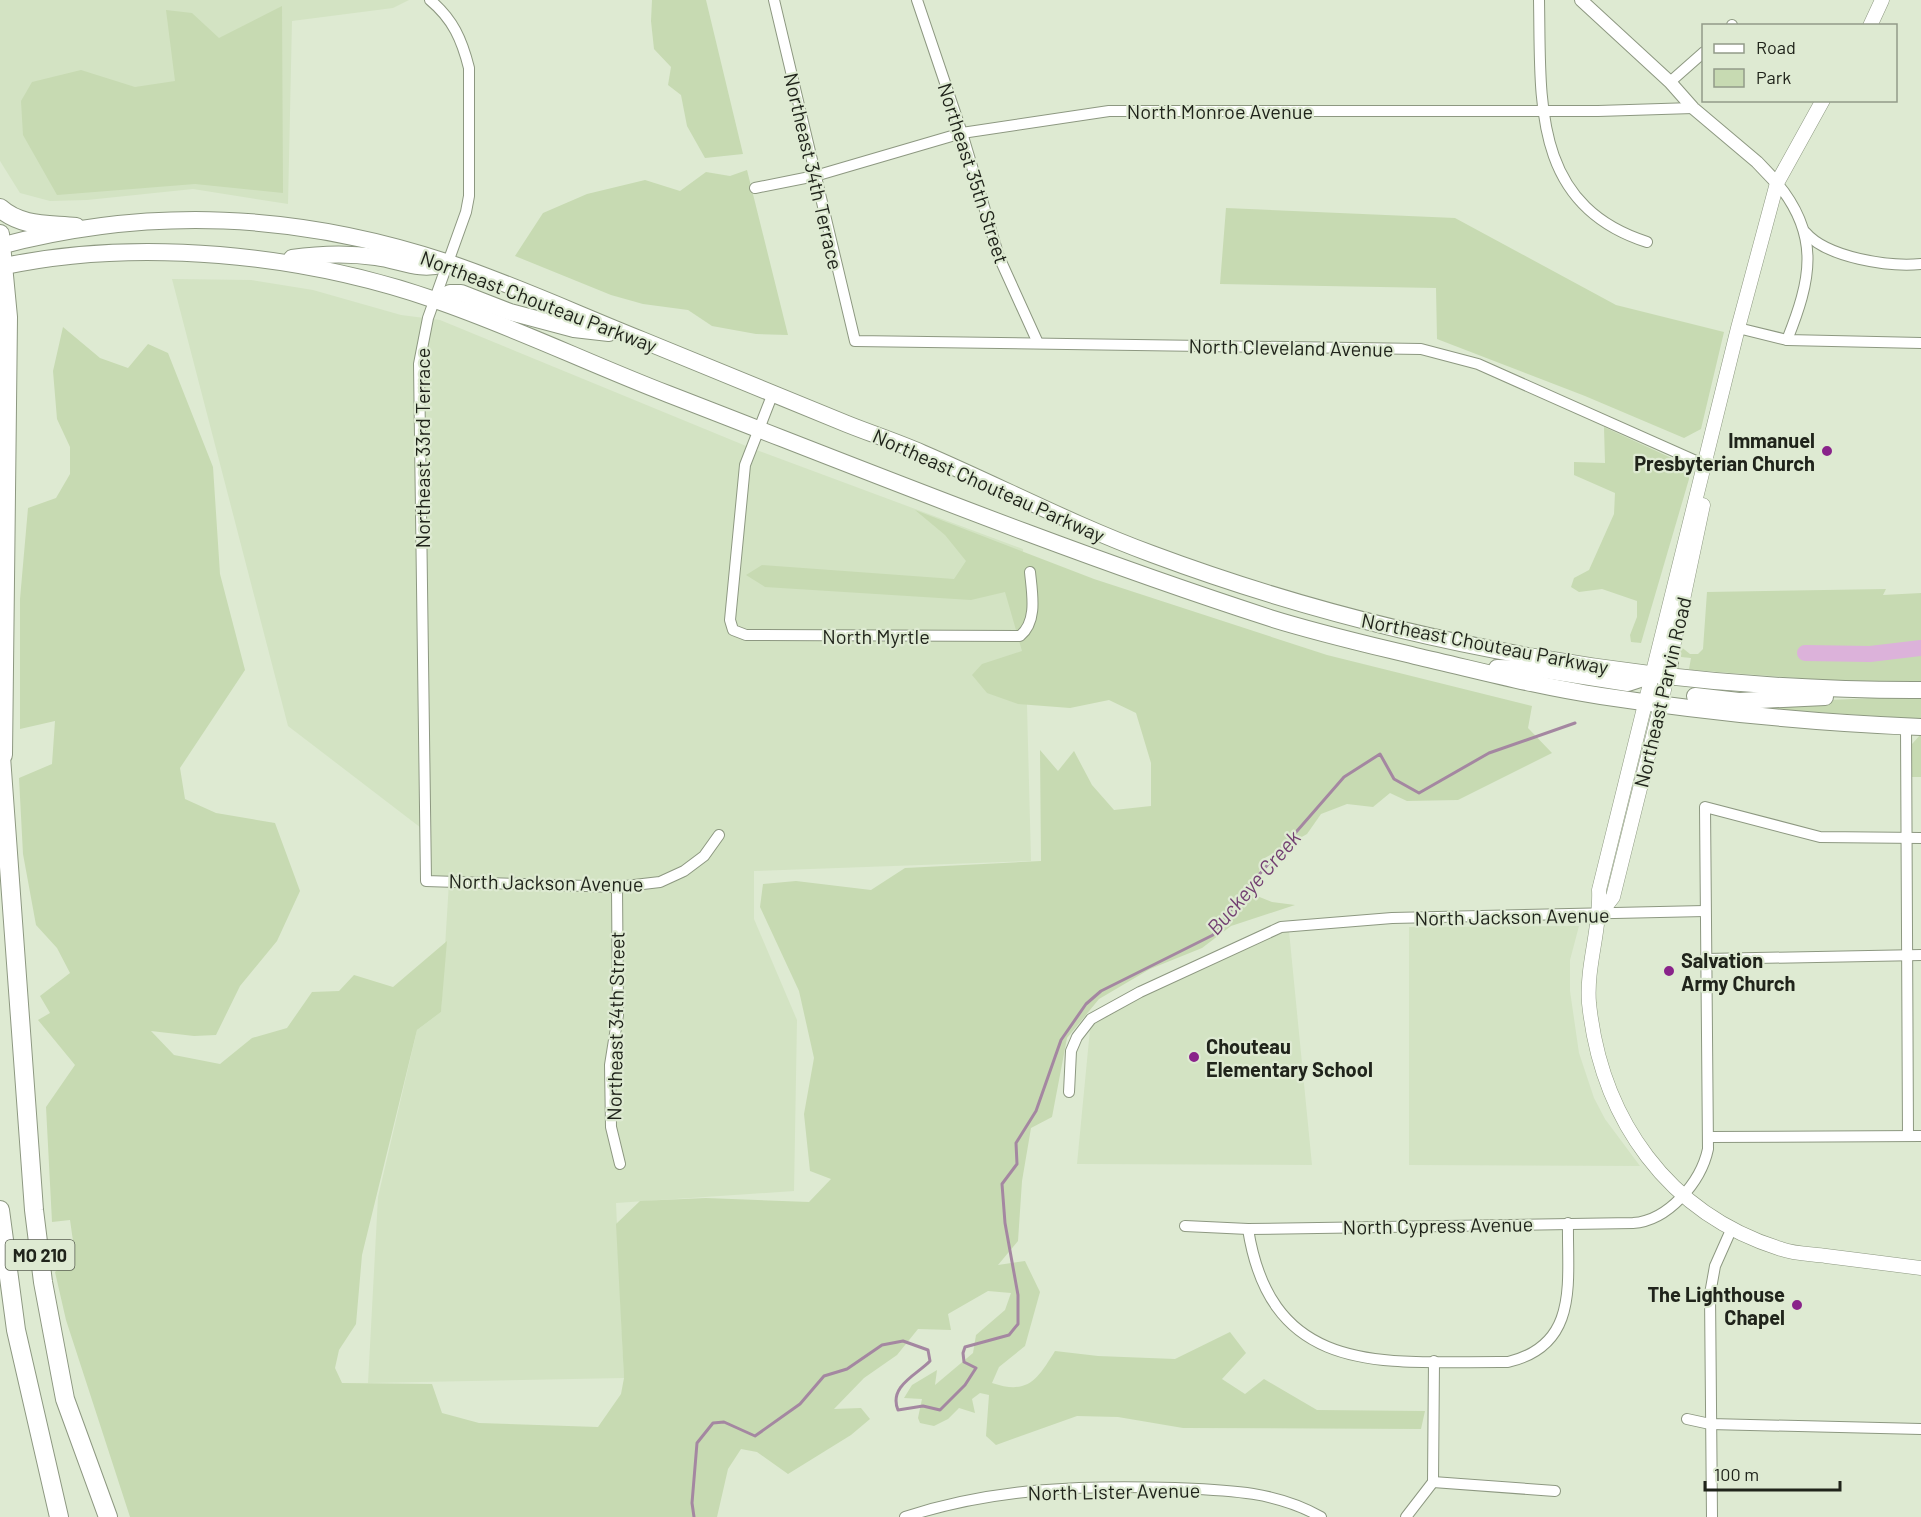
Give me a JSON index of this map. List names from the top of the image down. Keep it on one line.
{"streets":{"highway":["MO 210"],"main road":["Northeast Chouteau Parkway","Northeast Parvin Road"],"street":["North Monroe Avenue","Northeast 34th Terrace","Northeast 35th Street","North Cleveland Avenue","Northeast 33rd Terrace","North Myrtle","North Jackson Avenue","Northeast 34th Street","North Cypress Avenue","North Lister Avenue"]},"crossings":[["North Monroe Avenue","Northeast 34th Terrace"],["North Monroe Avenue","Northeast 35th Street"],["Northeast 34th Terrace","North Cleveland Avenue"],["Northeast 35th Street","North Cleveland Avenue"],["Northeast Chouteau Parkway","Northeast 33rd Terrace"],["Northeast Chouteau Parkway","North Myrtle"],["Northeast Chouteau Parkway","Northeast Parvin Road"],["North Cleveland Avenue","Northeast Parvin Road"],["Northeast 33rd Terrace","North Jackson Avenue"],["Northeast Parvin Road","North Jackson Avenue"],["Northeast Parvin Road","North Cypress Avenue"],["North Jackson Avenue","Northeast 34th Street"],["North Jackson Avenue","North Cypress Avenue"]],"water":["Buckeye Creek"],"places":["Immanuel Presbyterian Church","Salvation Army Church","Chouteau Elementary School","The Lighthouse Chapel"],"legend":["Road","Park"],"scale_bar":"100 m"}
